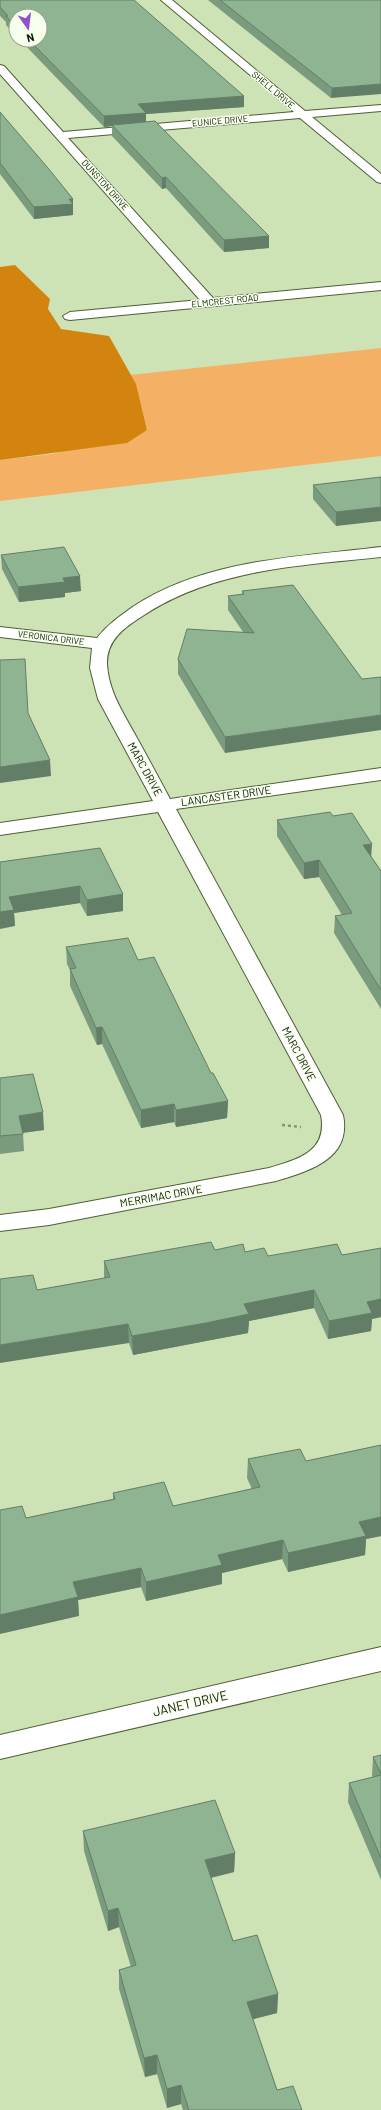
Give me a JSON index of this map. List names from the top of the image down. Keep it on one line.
{"streets":{"street":["SHELL DRIVE","EUNICE DRIVE","DUNSTON DRIVE","ELMCREST ROAD","VERONICA DRIVE","MARC DRIVE","LANCASTER DRIVE","MERRIMAC DRIVE","JANET DRIVE"]},"crossings":[["SHELL DRIVE","EUNICE DRIVE"],["EUNICE DRIVE","DUNSTON DRIVE"],["DUNSTON DRIVE","ELMCREST ROAD"],["VERONICA DRIVE","MARC DRIVE"],["MARC DRIVE","LANCASTER DRIVE"],["MARC DRIVE","MERRIMAC DRIVE"]],"north":"bottom"}
